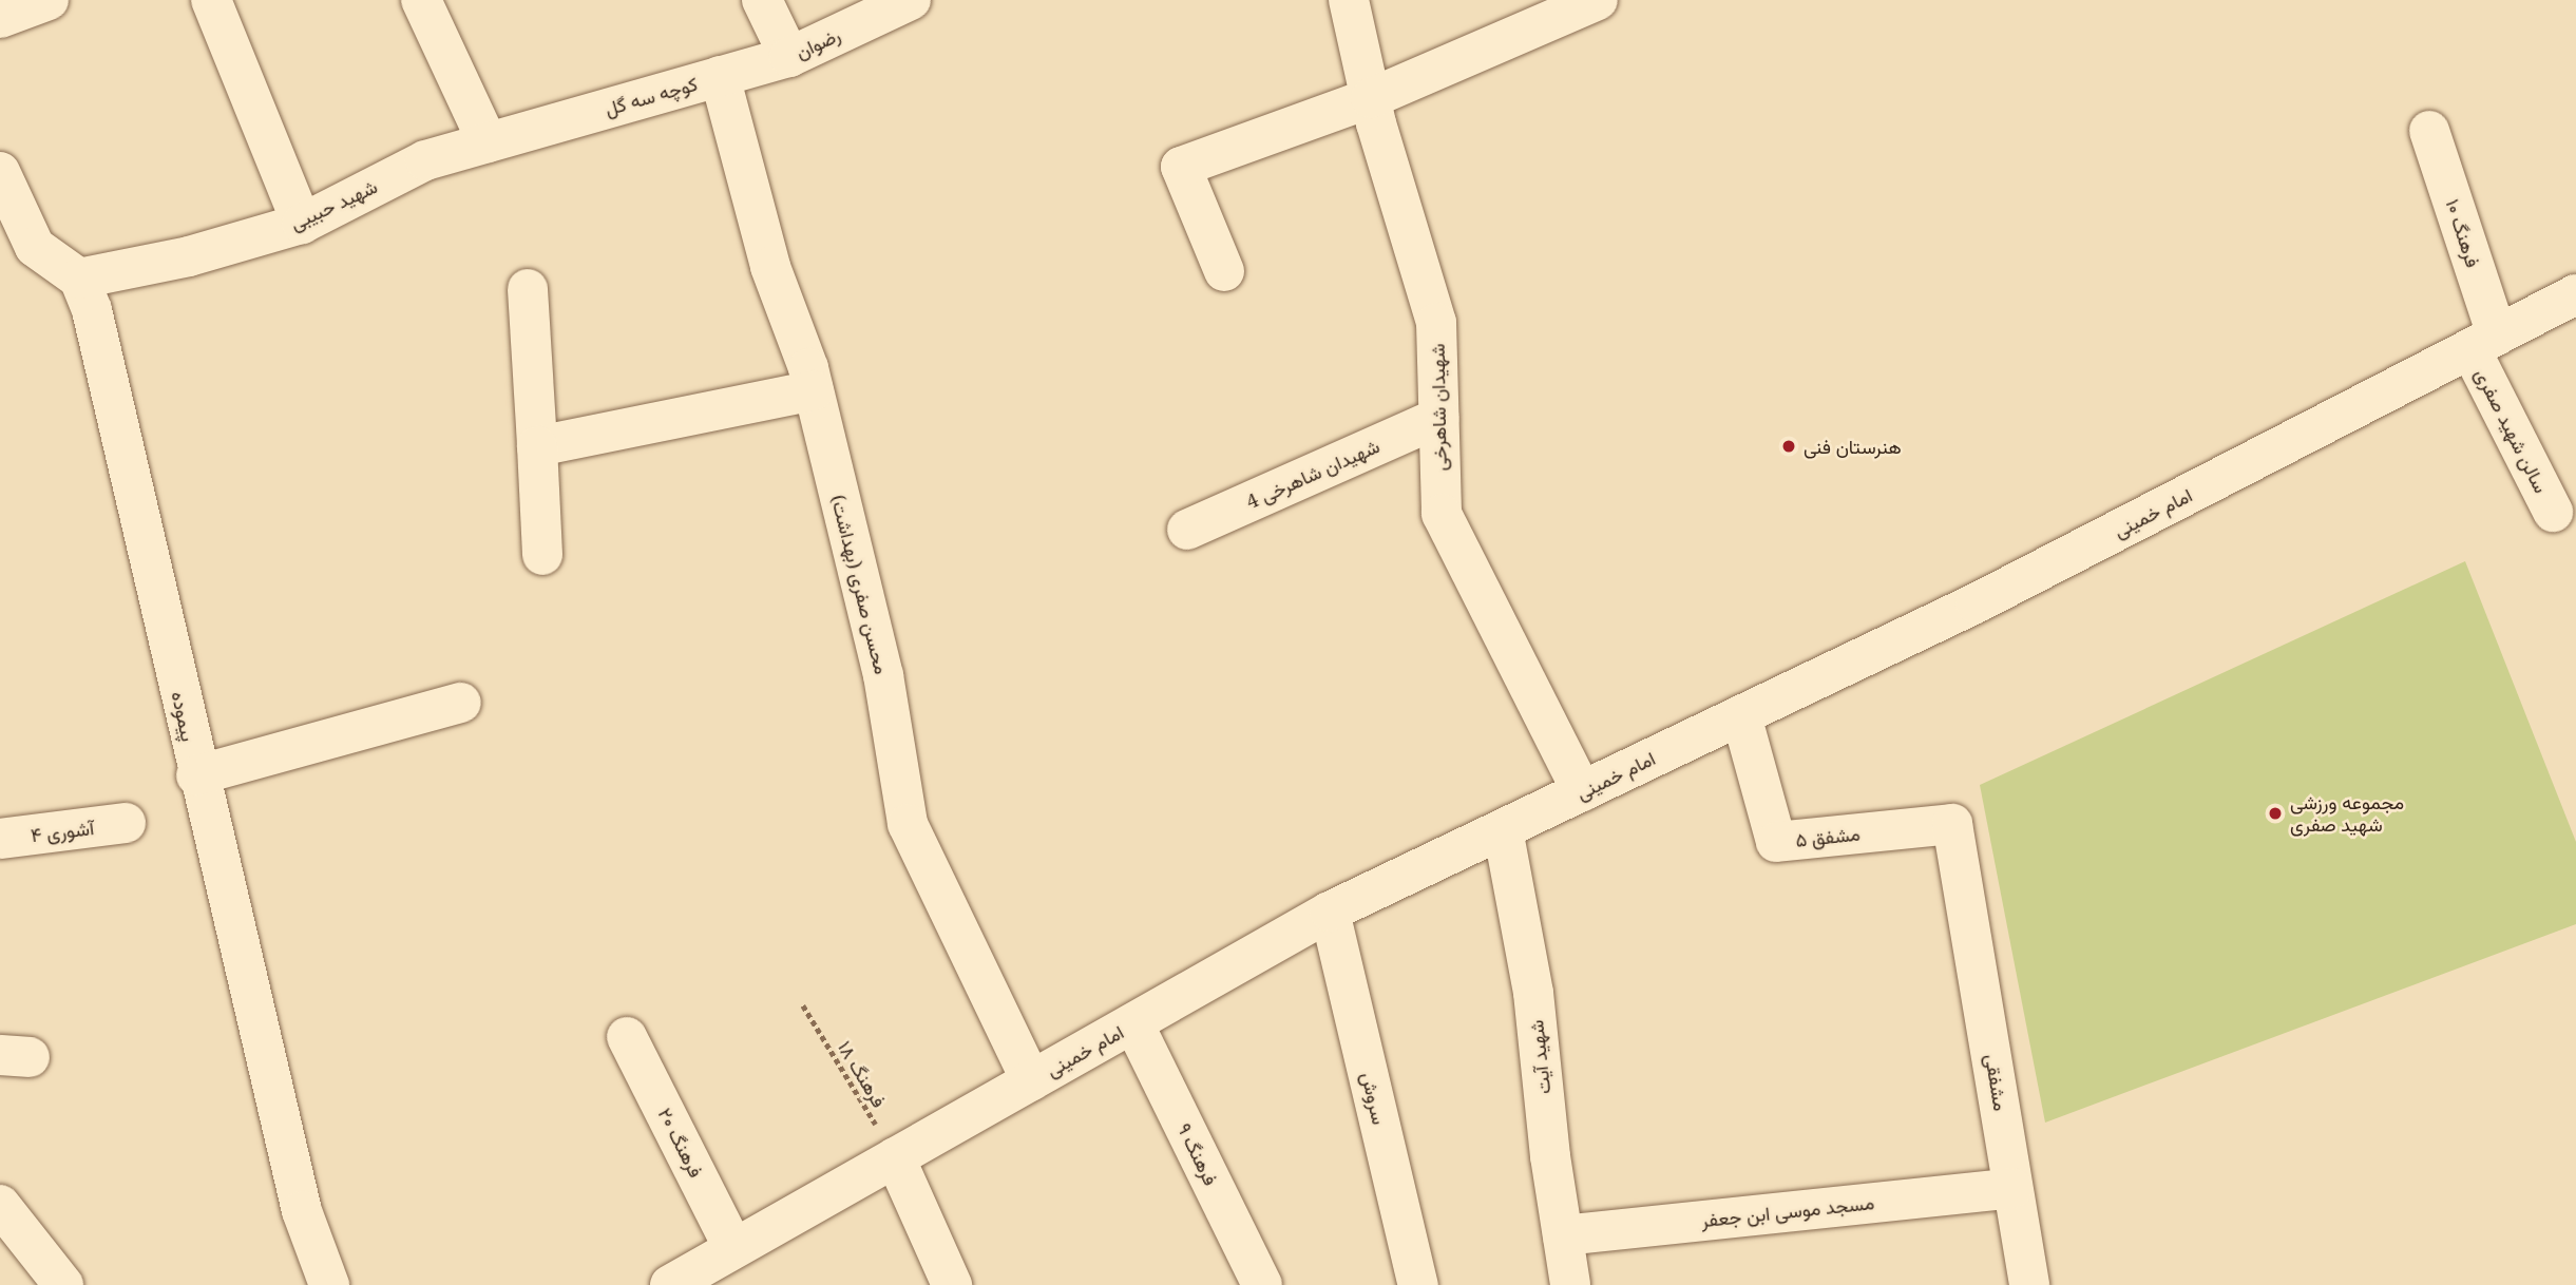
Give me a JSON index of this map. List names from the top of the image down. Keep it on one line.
{"streets":{"street":["رضوان","کوچه سه گل","شهید حبیبی","فرهنگ ۱۰","شهیدان شاهرخی","سالن شهید صفری","شهیدان شاهرخی 4","امام خمینی","محسن صفری (بهداشت)","پیموده","آشوری ۴","مشفق ۵","شهید آیت","مشفقی","سروش","فرهنگ ۲۰","فرهنگ ۹","مسجد موسی ابن جعفر"],"path":["فرهنگ ۱۸"]},"crossings":[["رضوان","کوچه سه گل"],["رضوان","محسن صفری (بهداشت)"],["کوچه سه گل","شهید حبیبی"],["کوچه سه گل","محسن صفری (بهداشت)"],["شهید حبیبی","پیموده"],["فرهنگ ۱۰","سالن شهید صفری"],["فرهنگ ۱۰","امام خمینی"],["شهیدان شاهرخی","شهیدان شاهرخی 4"],["شهیدان شاهرخی","امام خمینی"],["سالن شهید صفری","امام خمینی"],["امام خمینی","محسن صفری (بهداشت)"],["امام خمینی","مشفق ۵"],["امام خمینی","شهید آیت"],["امام خمینی","فرهنگ ۱۸"],["امام خمینی","سروش"],["امام خمینی","فرهنگ ۲۰"],["امام خمینی","فرهنگ ۹"],["مشفق ۵","مشفقی"],["شهید آیت","مسجد موسی ابن جعفر"],["مشفقی","مسجد موسی ابن جعفر"]],"places":["هنرستان فنی","مجموعه ورزشی شهید صفری"]}
